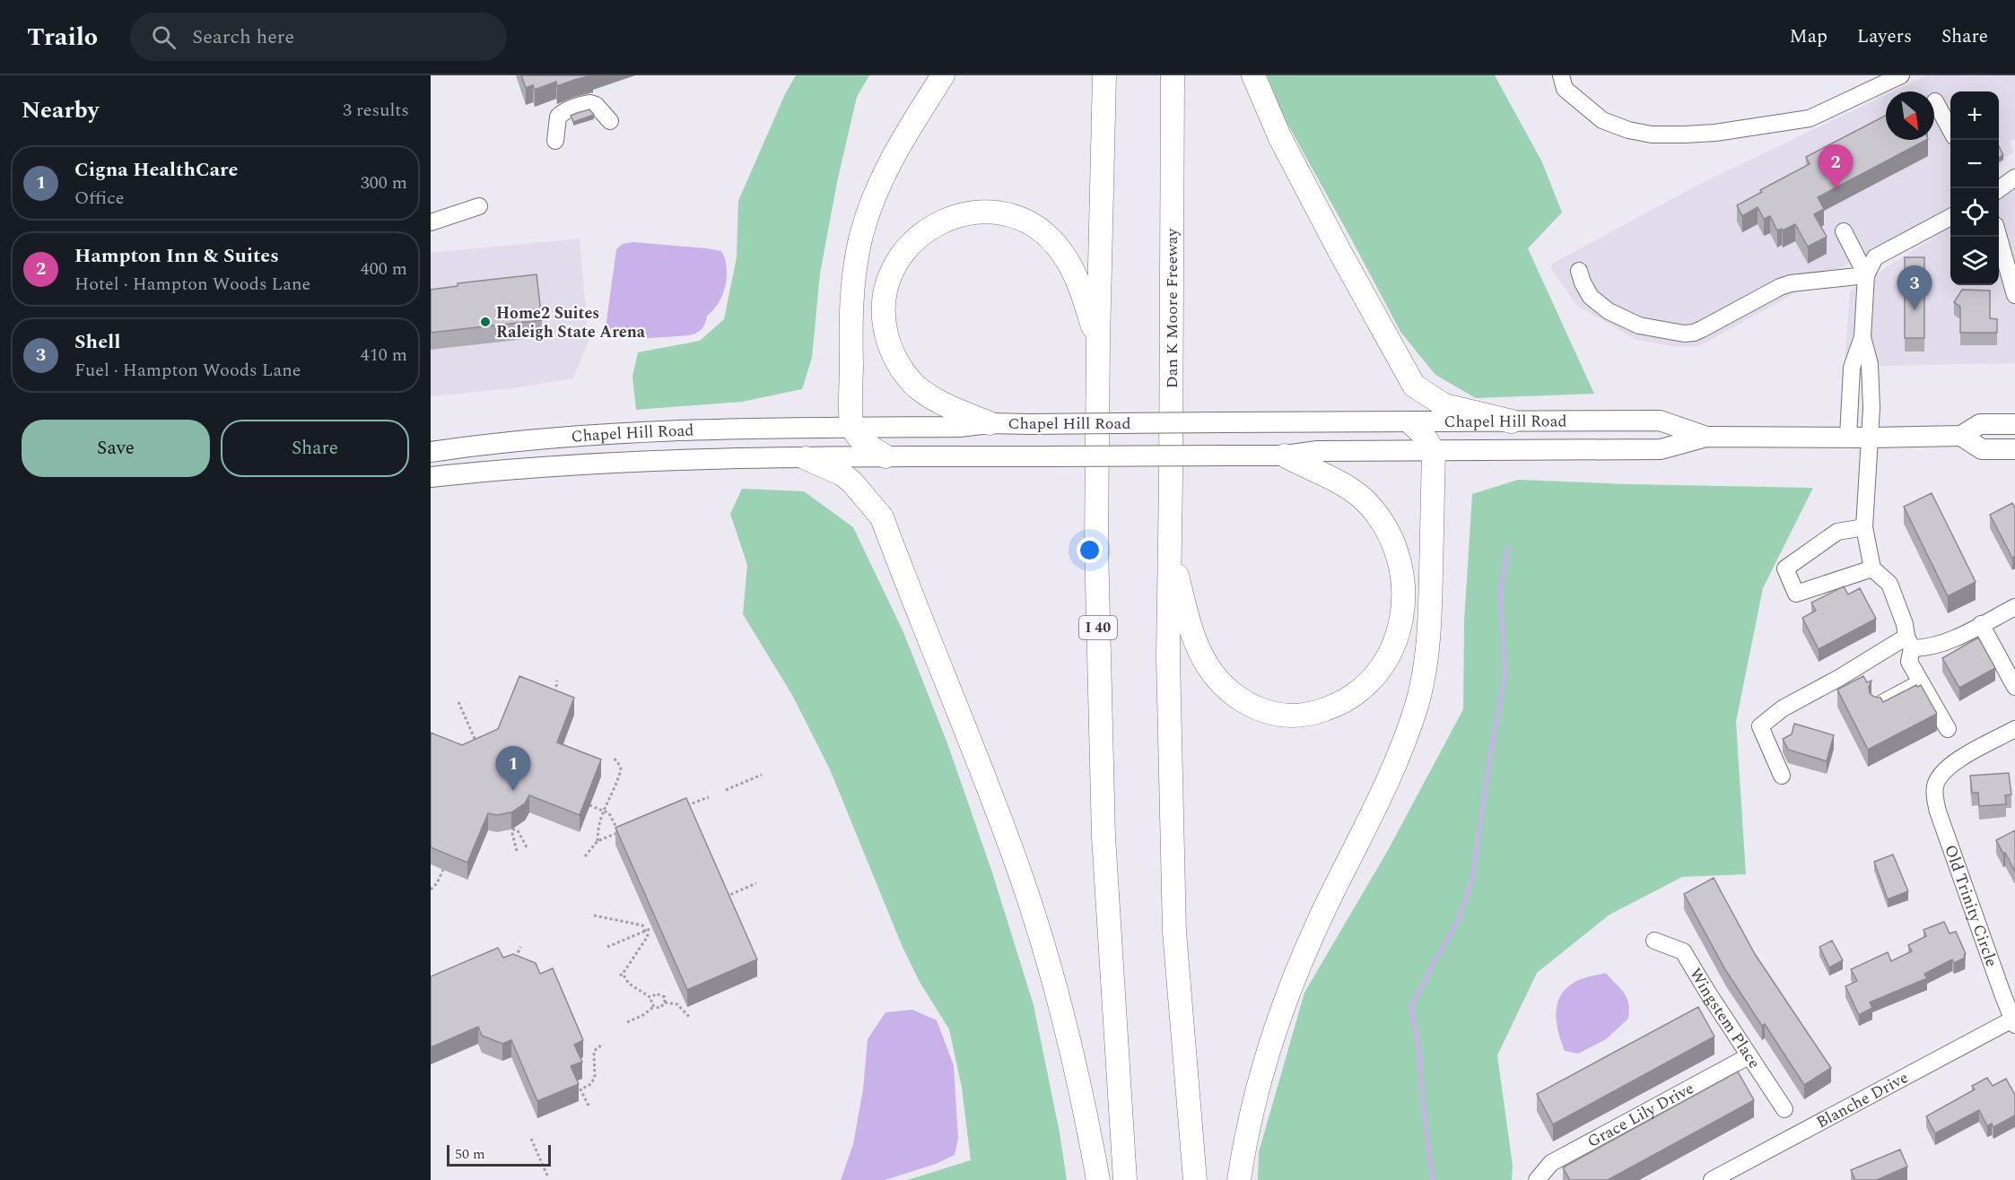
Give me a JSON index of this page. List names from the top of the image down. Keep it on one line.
{"streets":{"highway":["Dan K Moore Freeway","I 40"],"main road":["Chapel Hill Road"],"street":["Old Trinity Circle","Wingstem Place","Blanche Drive","Grace Lily Drive"]},"crossings":[["Old Trinity Circle","Blanche Drive"],["Wingstem Place","Grace Lily Drive"]],"places":["Home2 Suites Raleigh State Arena"],"scale_bar":"50 m","north":"bottom right","page":{"header":"Trailo","search":"Search here","nav":["Map","Layers","Share"],"heading":["Nearby","3 results"],"map_buttons":["+","−"],"pins":["2","3","1"],"list":[{"mark":"1","name":"Cigna HealthCare","note":"Office","value":"300 m"},{"mark":"2","name":"Hampton Inn & Suites","note":"Hotel · Hampton Woods Lane","value":"400 m"},{"mark":"3","name":"Shell","note":"Fuel · Hampton Woods Lane","value":"410 m"}],"buttons":["Save","Share"],"scale":"50 m"}}
